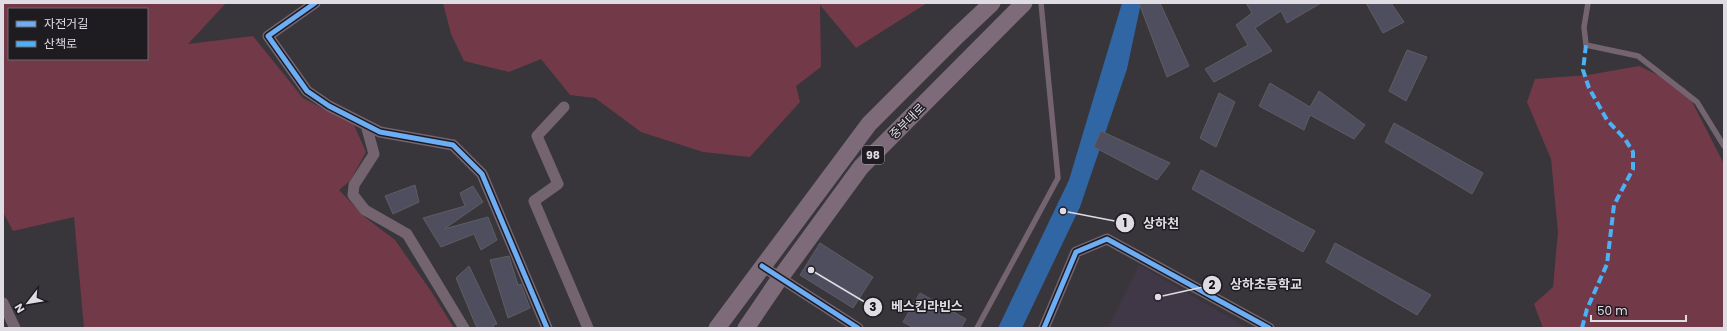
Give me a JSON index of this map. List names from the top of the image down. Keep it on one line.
{"streets":{"main road":["중부대로","98"]},"places":["상하천","베스킨라빈스","상하초등학교"],"legend":["자전거길","산책로"],"scale_bar":"50 m","north":"bottom left"}
